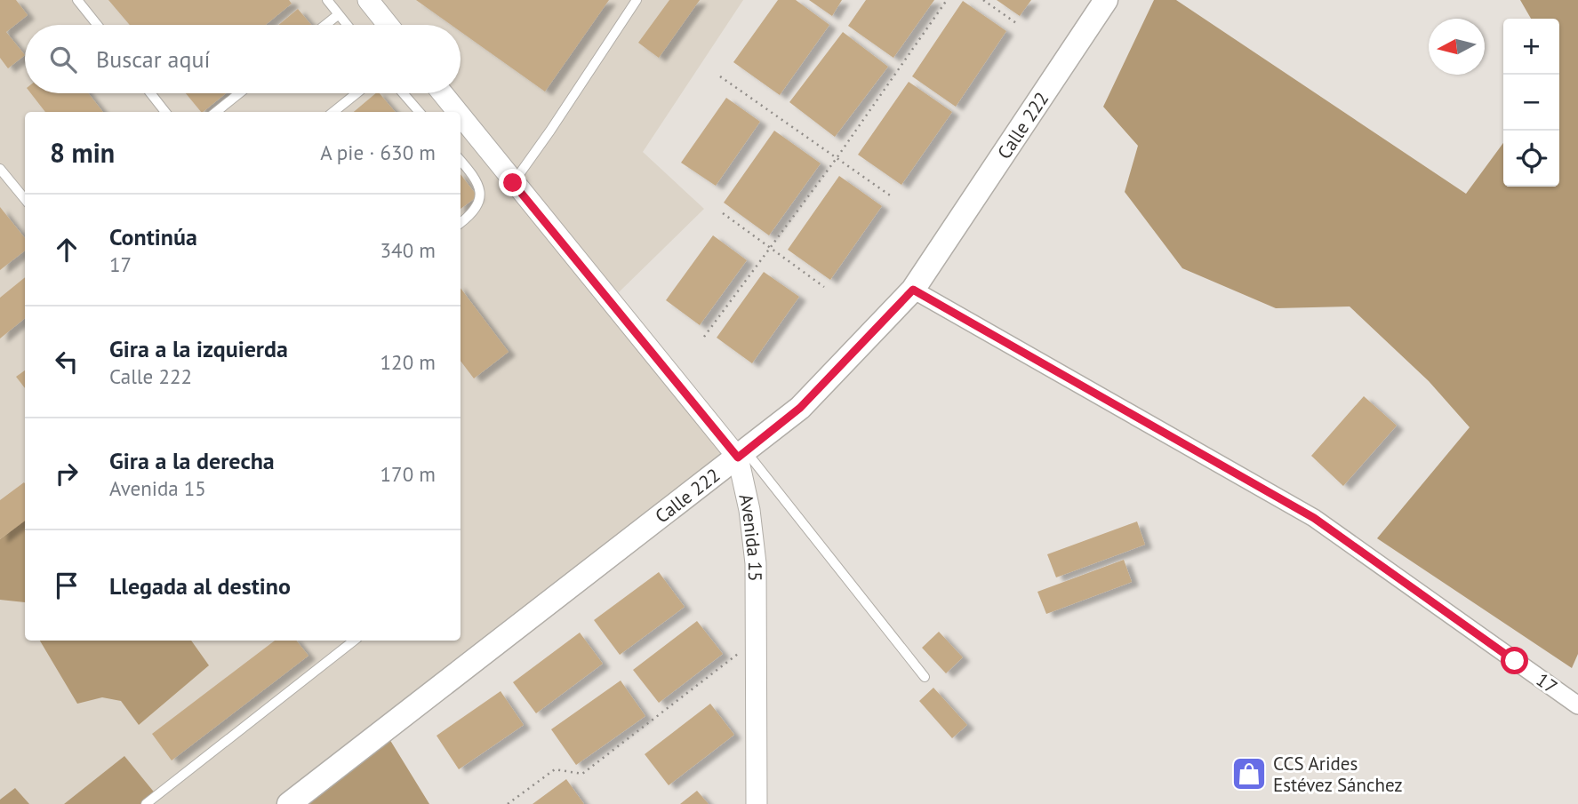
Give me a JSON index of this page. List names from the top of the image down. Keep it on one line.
{"streets":{"main road":["Calle 222"],"street":["Avenida 15","17"]},"crossings":[["Calle 222","Avenida 15"],["Calle 222","17"]],"places":{"shop":["CCS Arides Estévez Sánchez"]},"north":"left","page":{"map_buttons":["+","−"],"search":"Buscar aquí","heading":["8 min","A pie · 630 m"],"list":[["Continúa","17","340 m"],["Gira a la izquierda","Calle 222","120 m"],["Gira a la derecha","Avenida 15","170 m"],"Llegada al destino"]}}
